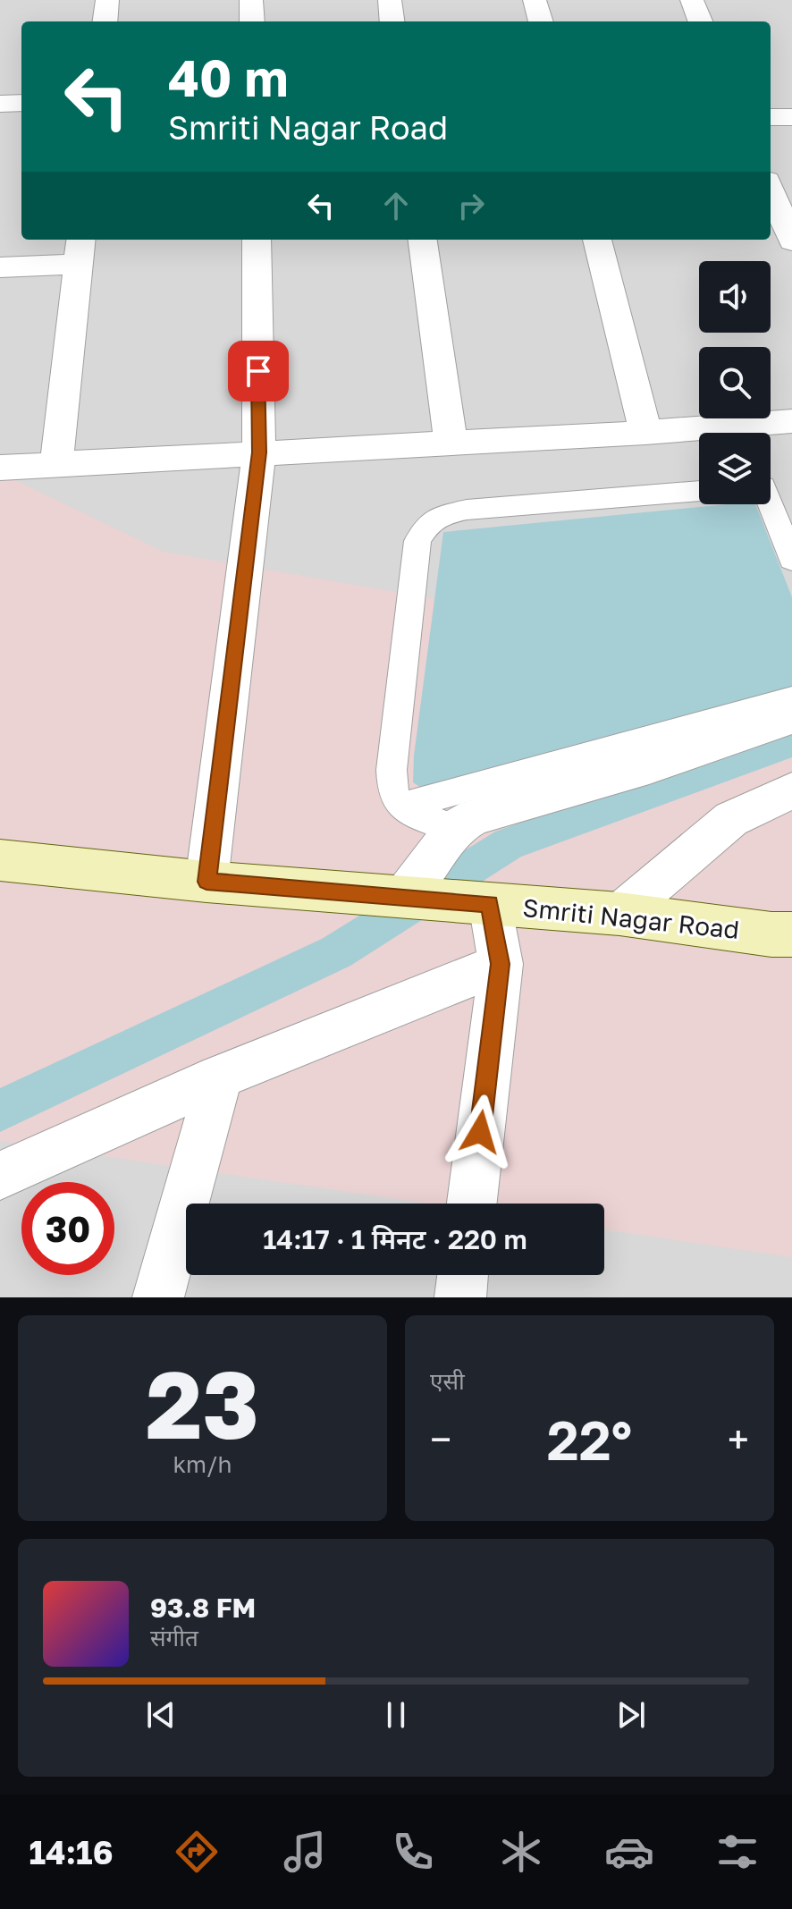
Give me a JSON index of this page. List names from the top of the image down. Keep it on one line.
{"streets":{"main road":["Smriti Nagar Road"]},"page":{"turn":["40 m","Smriti Nagar Road"],"limit":"30","trip":"14:17 · 1 मिनट · 220 m","tile":[["23","km/h"],"एसी"],"heat":["−","22°","+"],"song":["93.8 FM","संगीत"],"tabs":"14:16"}}
